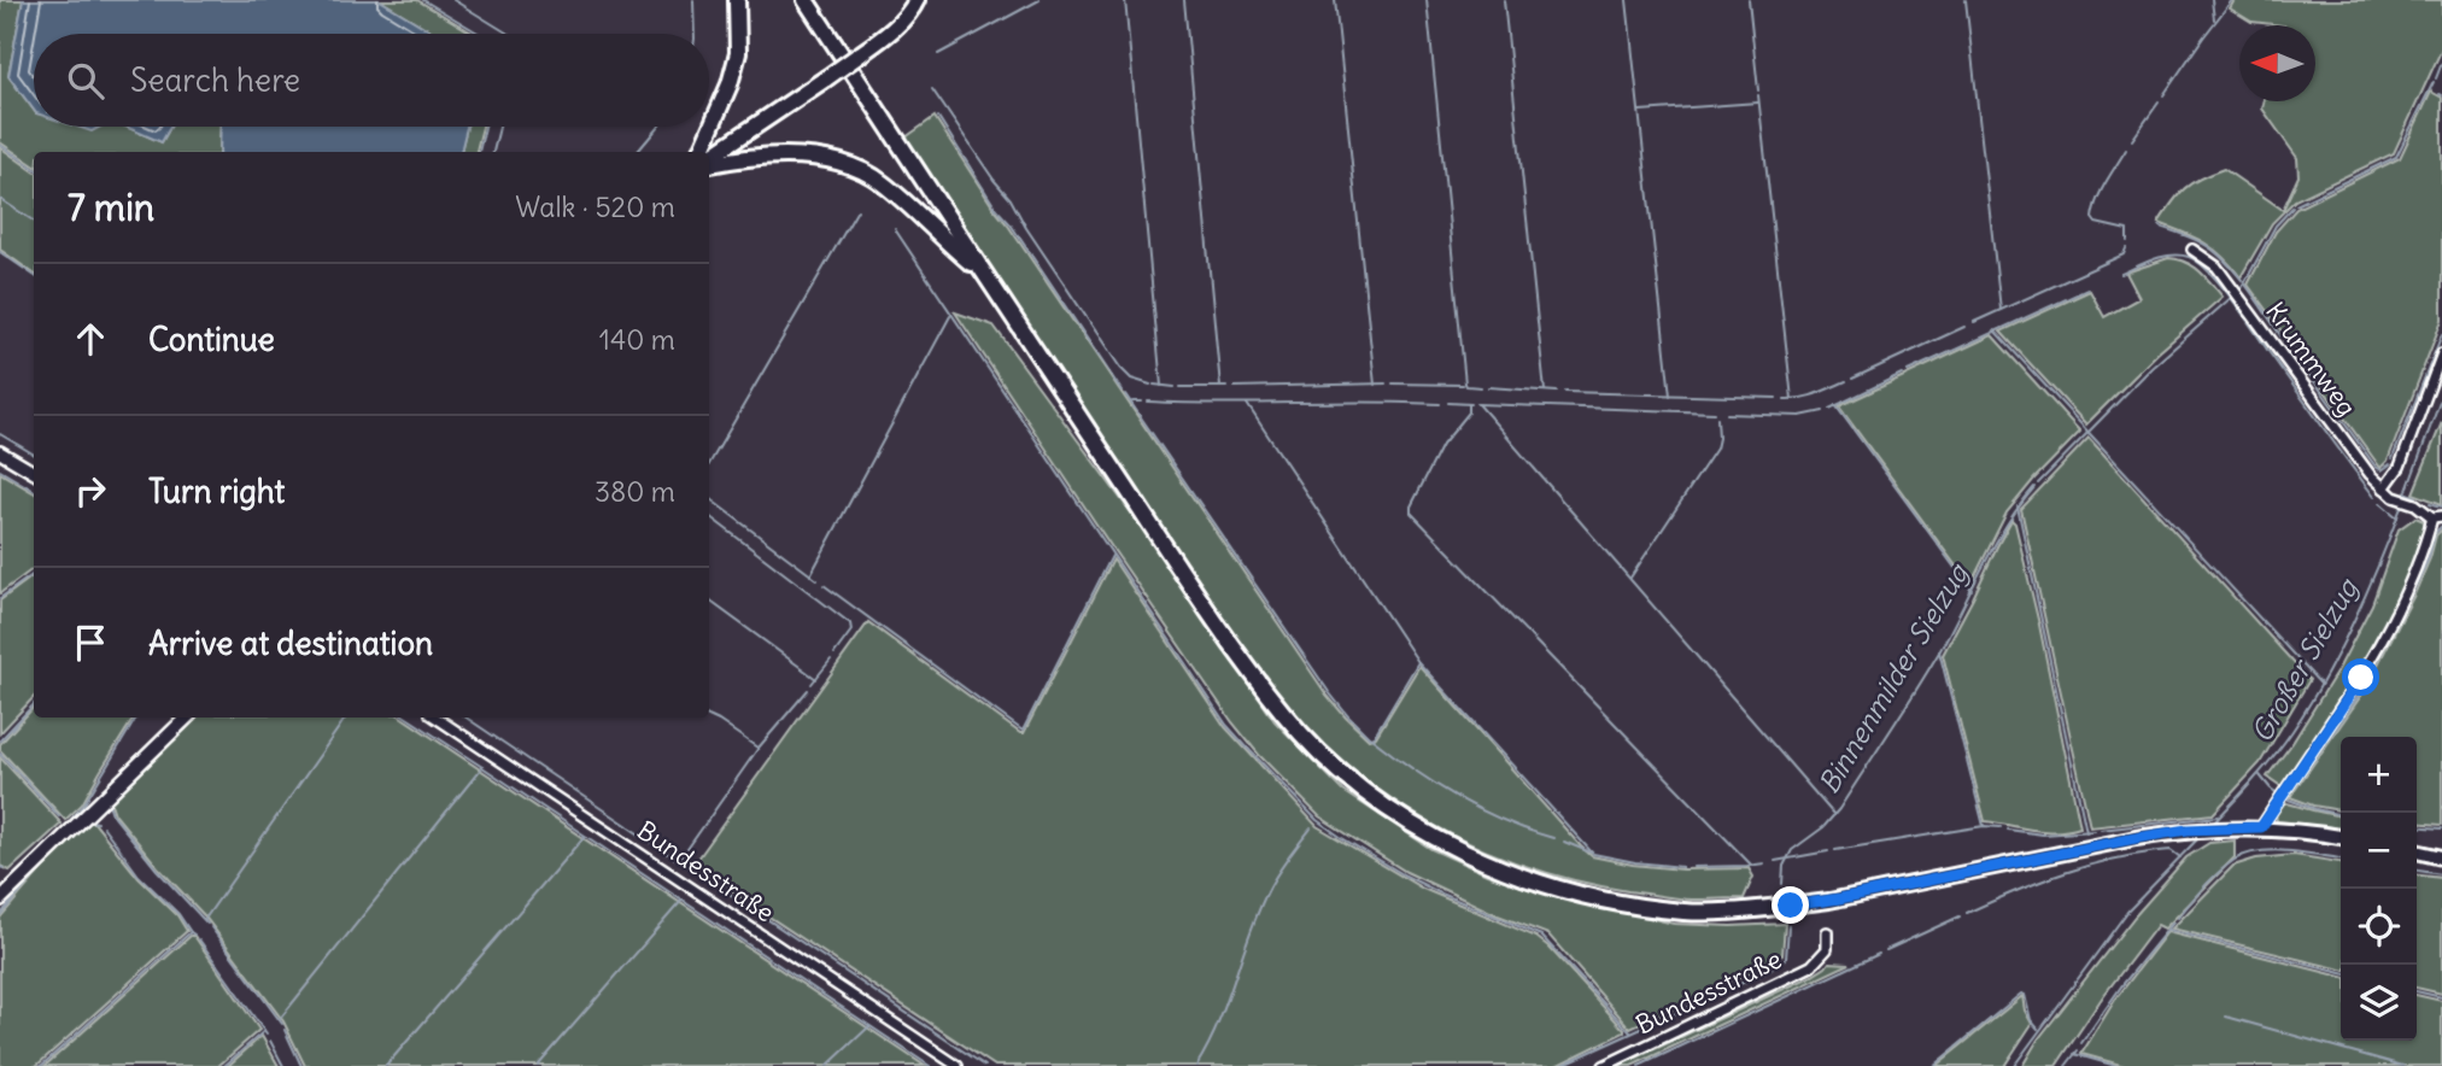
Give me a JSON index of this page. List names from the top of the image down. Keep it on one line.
{"streets":{"street":["Krummweg","Bundesstraße"]},"water":["Großer Sielzug","Binnenmilder Sielzug"],"north":"left","page":{"search":"Search here","heading":["7 min","Walk · 520 m"],"list":[["Continue","140 m"],["Turn right","380 m"],"Arrive at destination"],"map_buttons":["+","−"]}}
